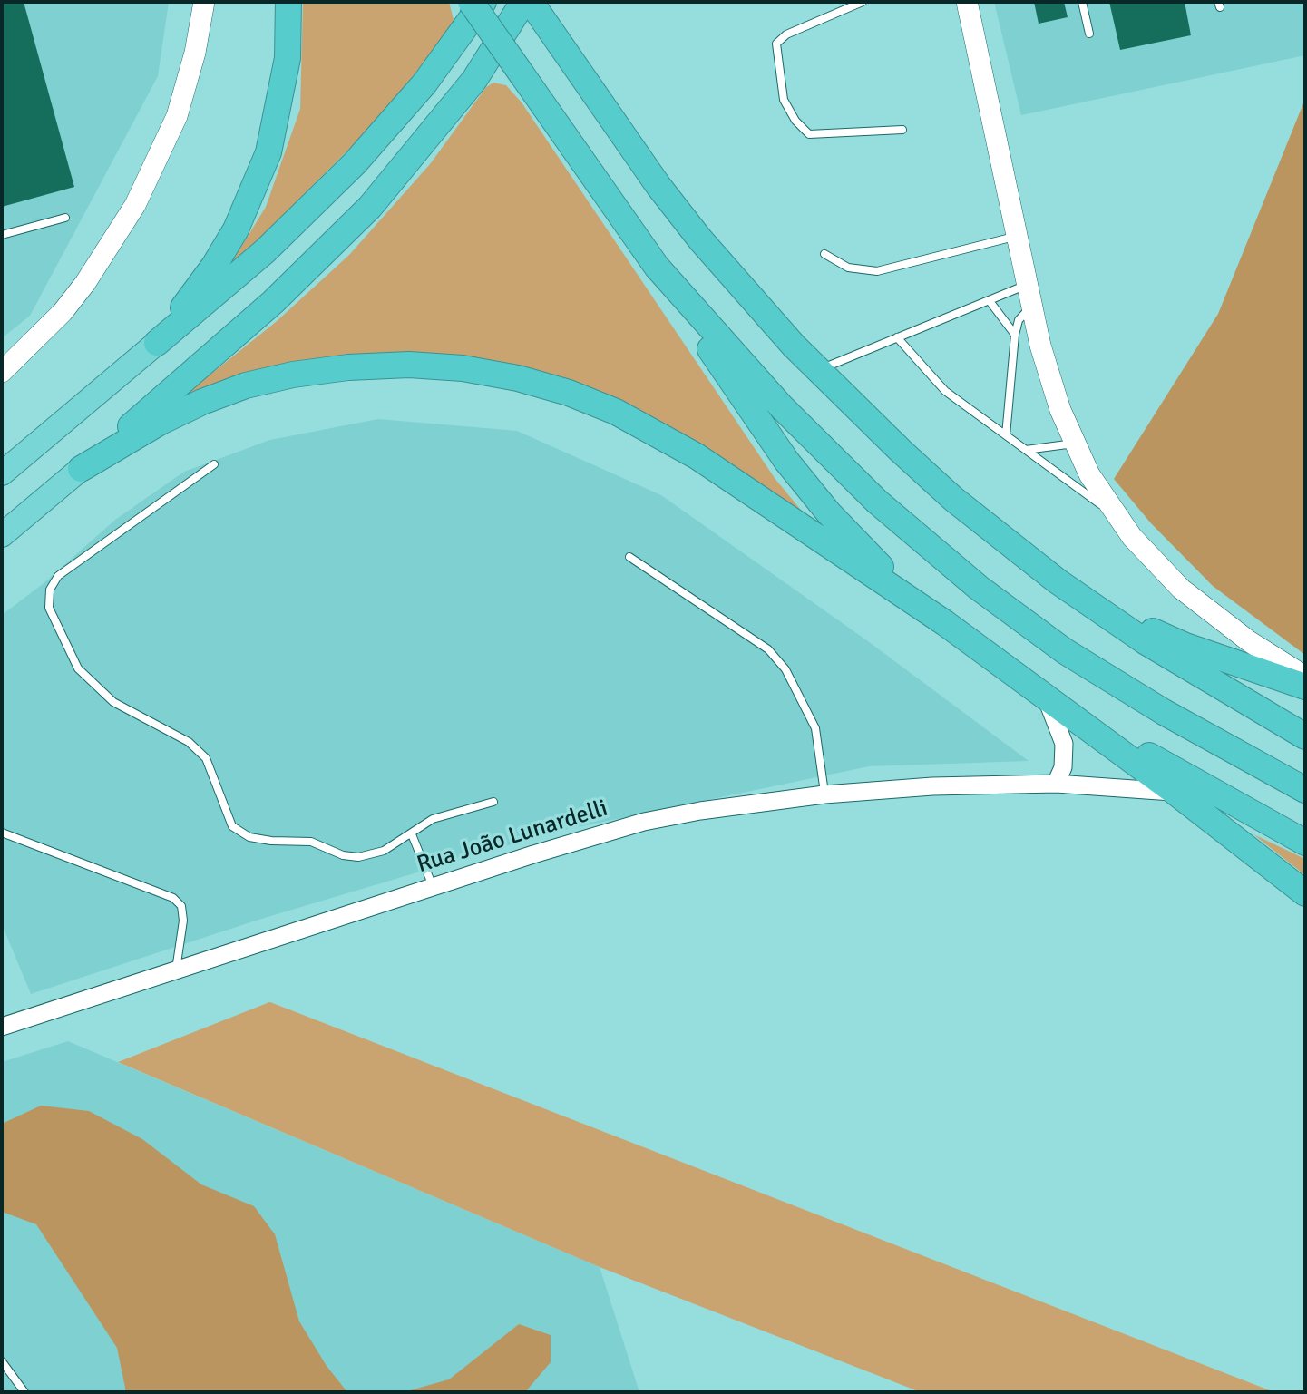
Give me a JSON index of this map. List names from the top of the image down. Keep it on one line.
{"streets":{"street":["Rua João Lunardelli"]}}
